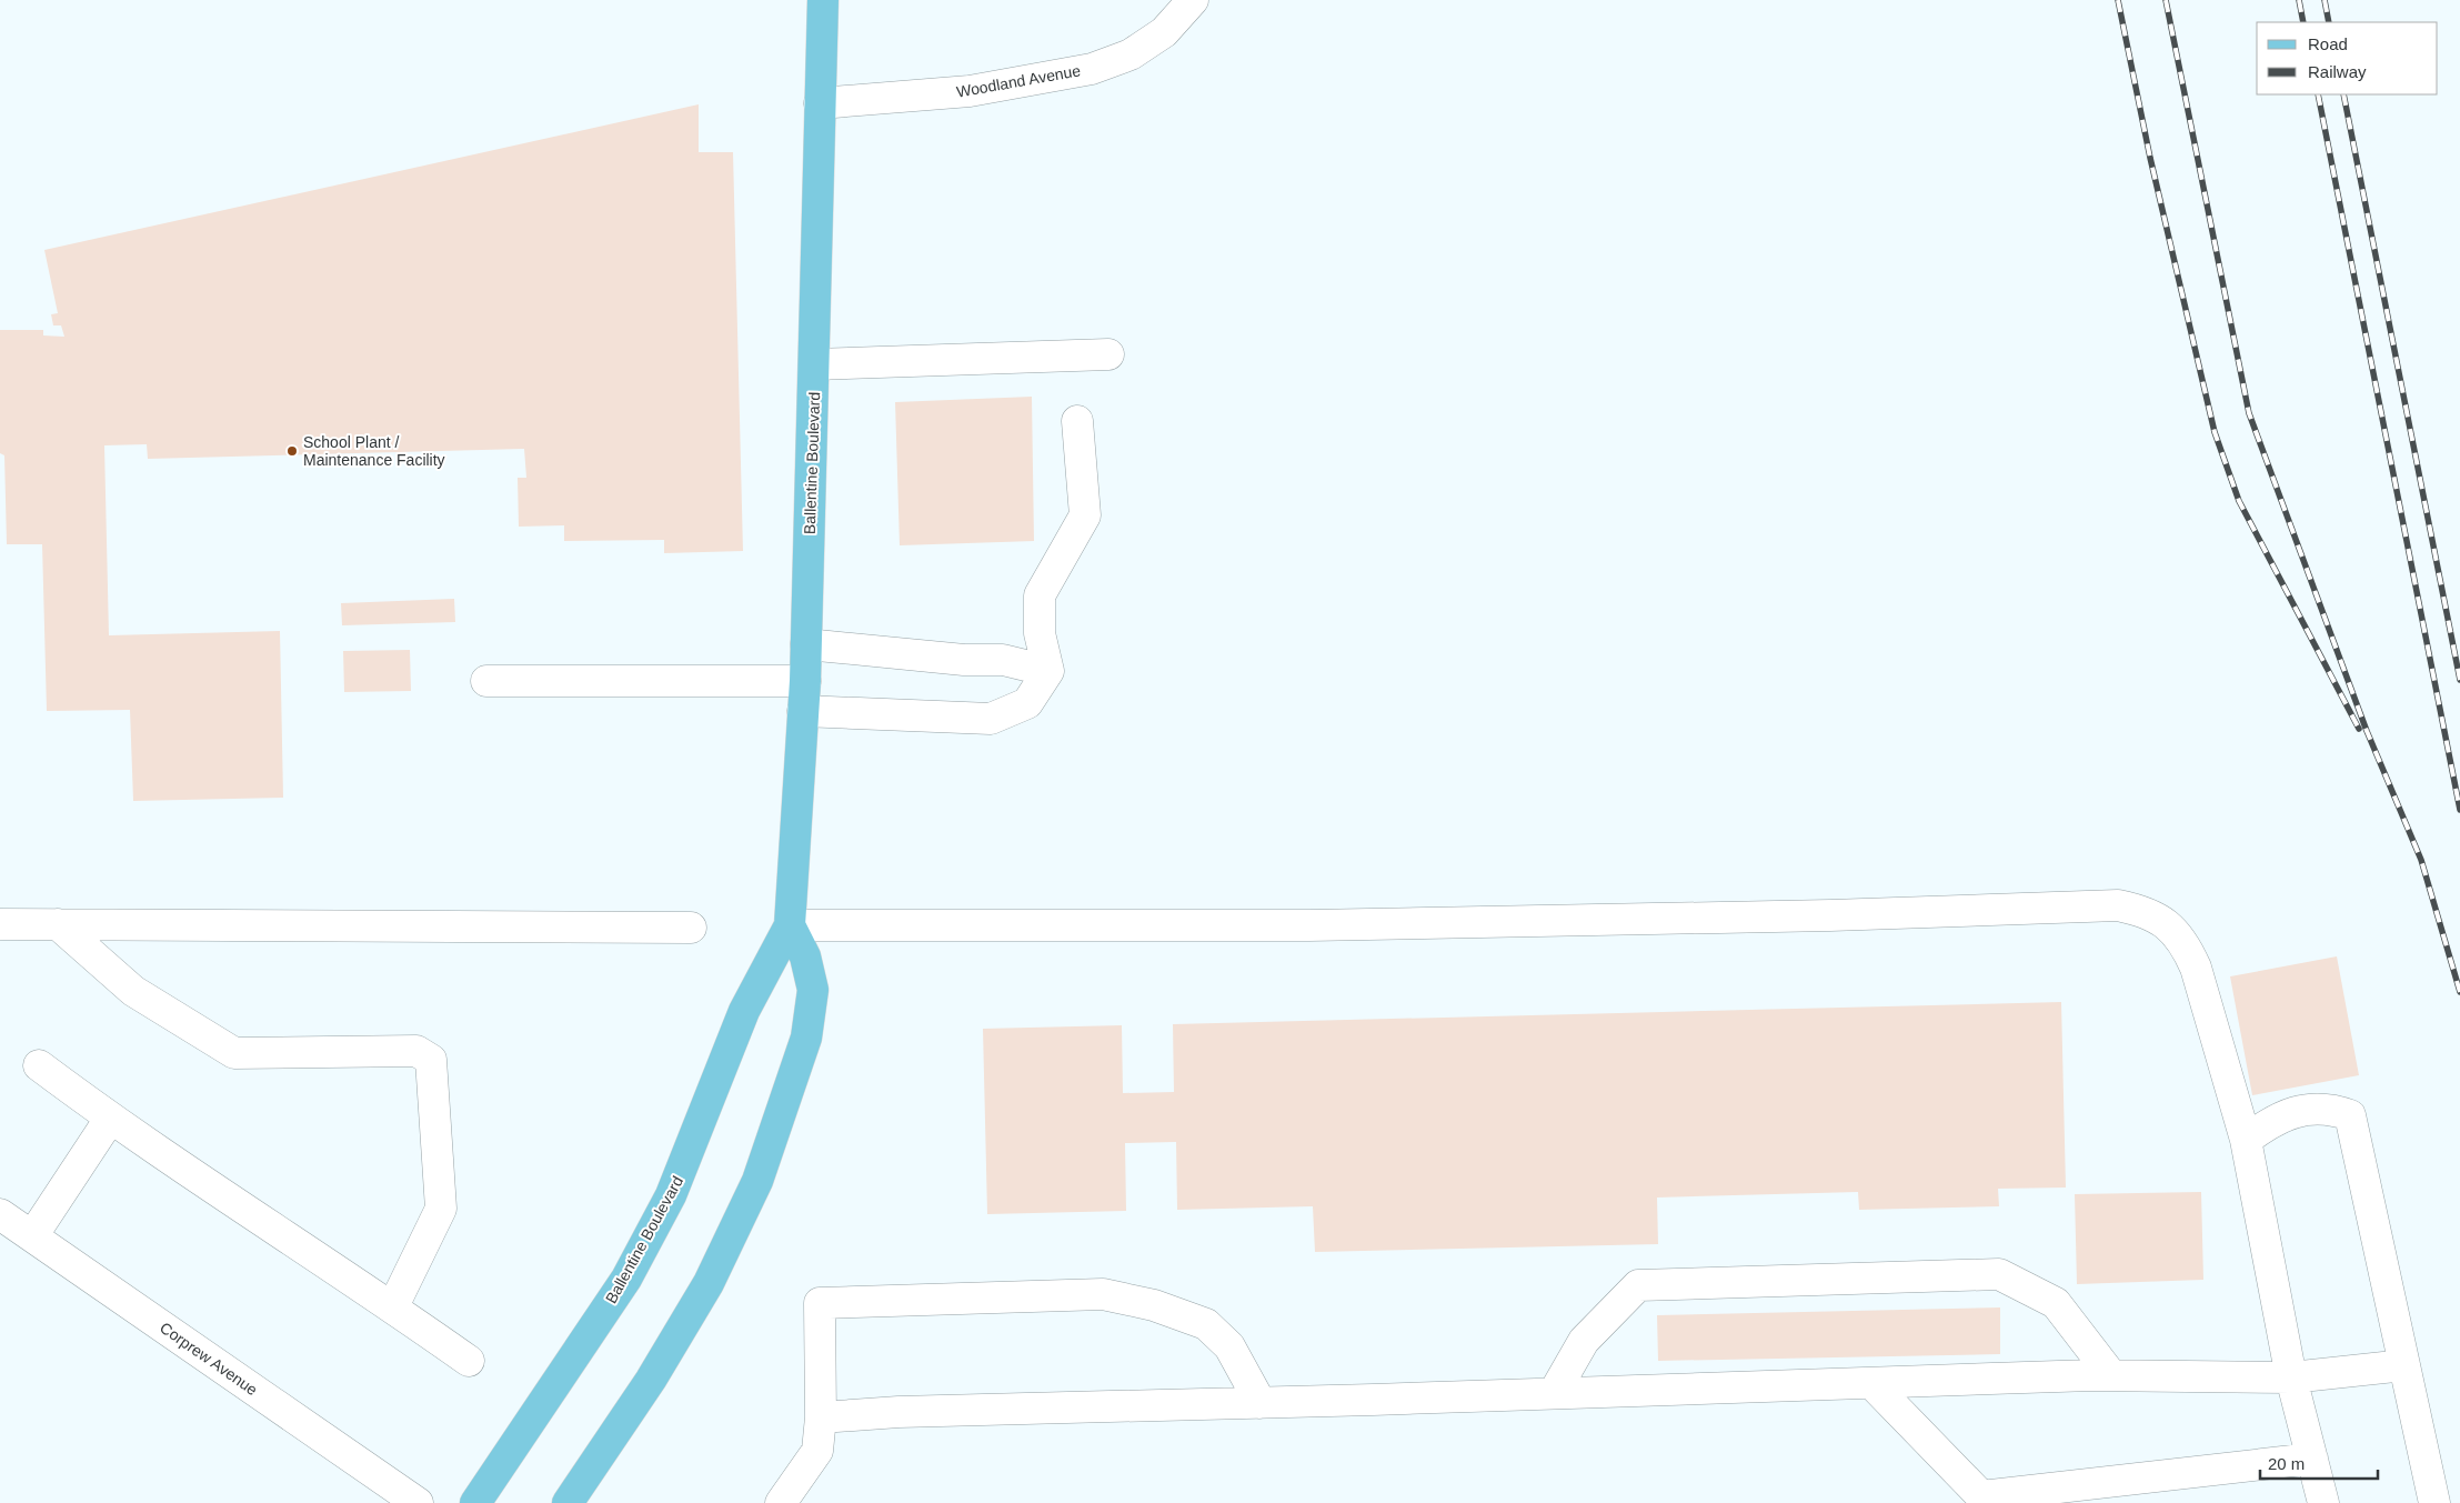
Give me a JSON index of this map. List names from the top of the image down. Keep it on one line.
{"streets":{"main road":["Ballentine Boulevard"],"street":["Woodland Avenue","Corprew Avenue"]},"crossings":[["Woodland Avenue","Ballentine Boulevard"]],"places":["School Plant / Maintenance Facility"],"legend":["Road","Railway"],"scale_bar":"20 m"}
